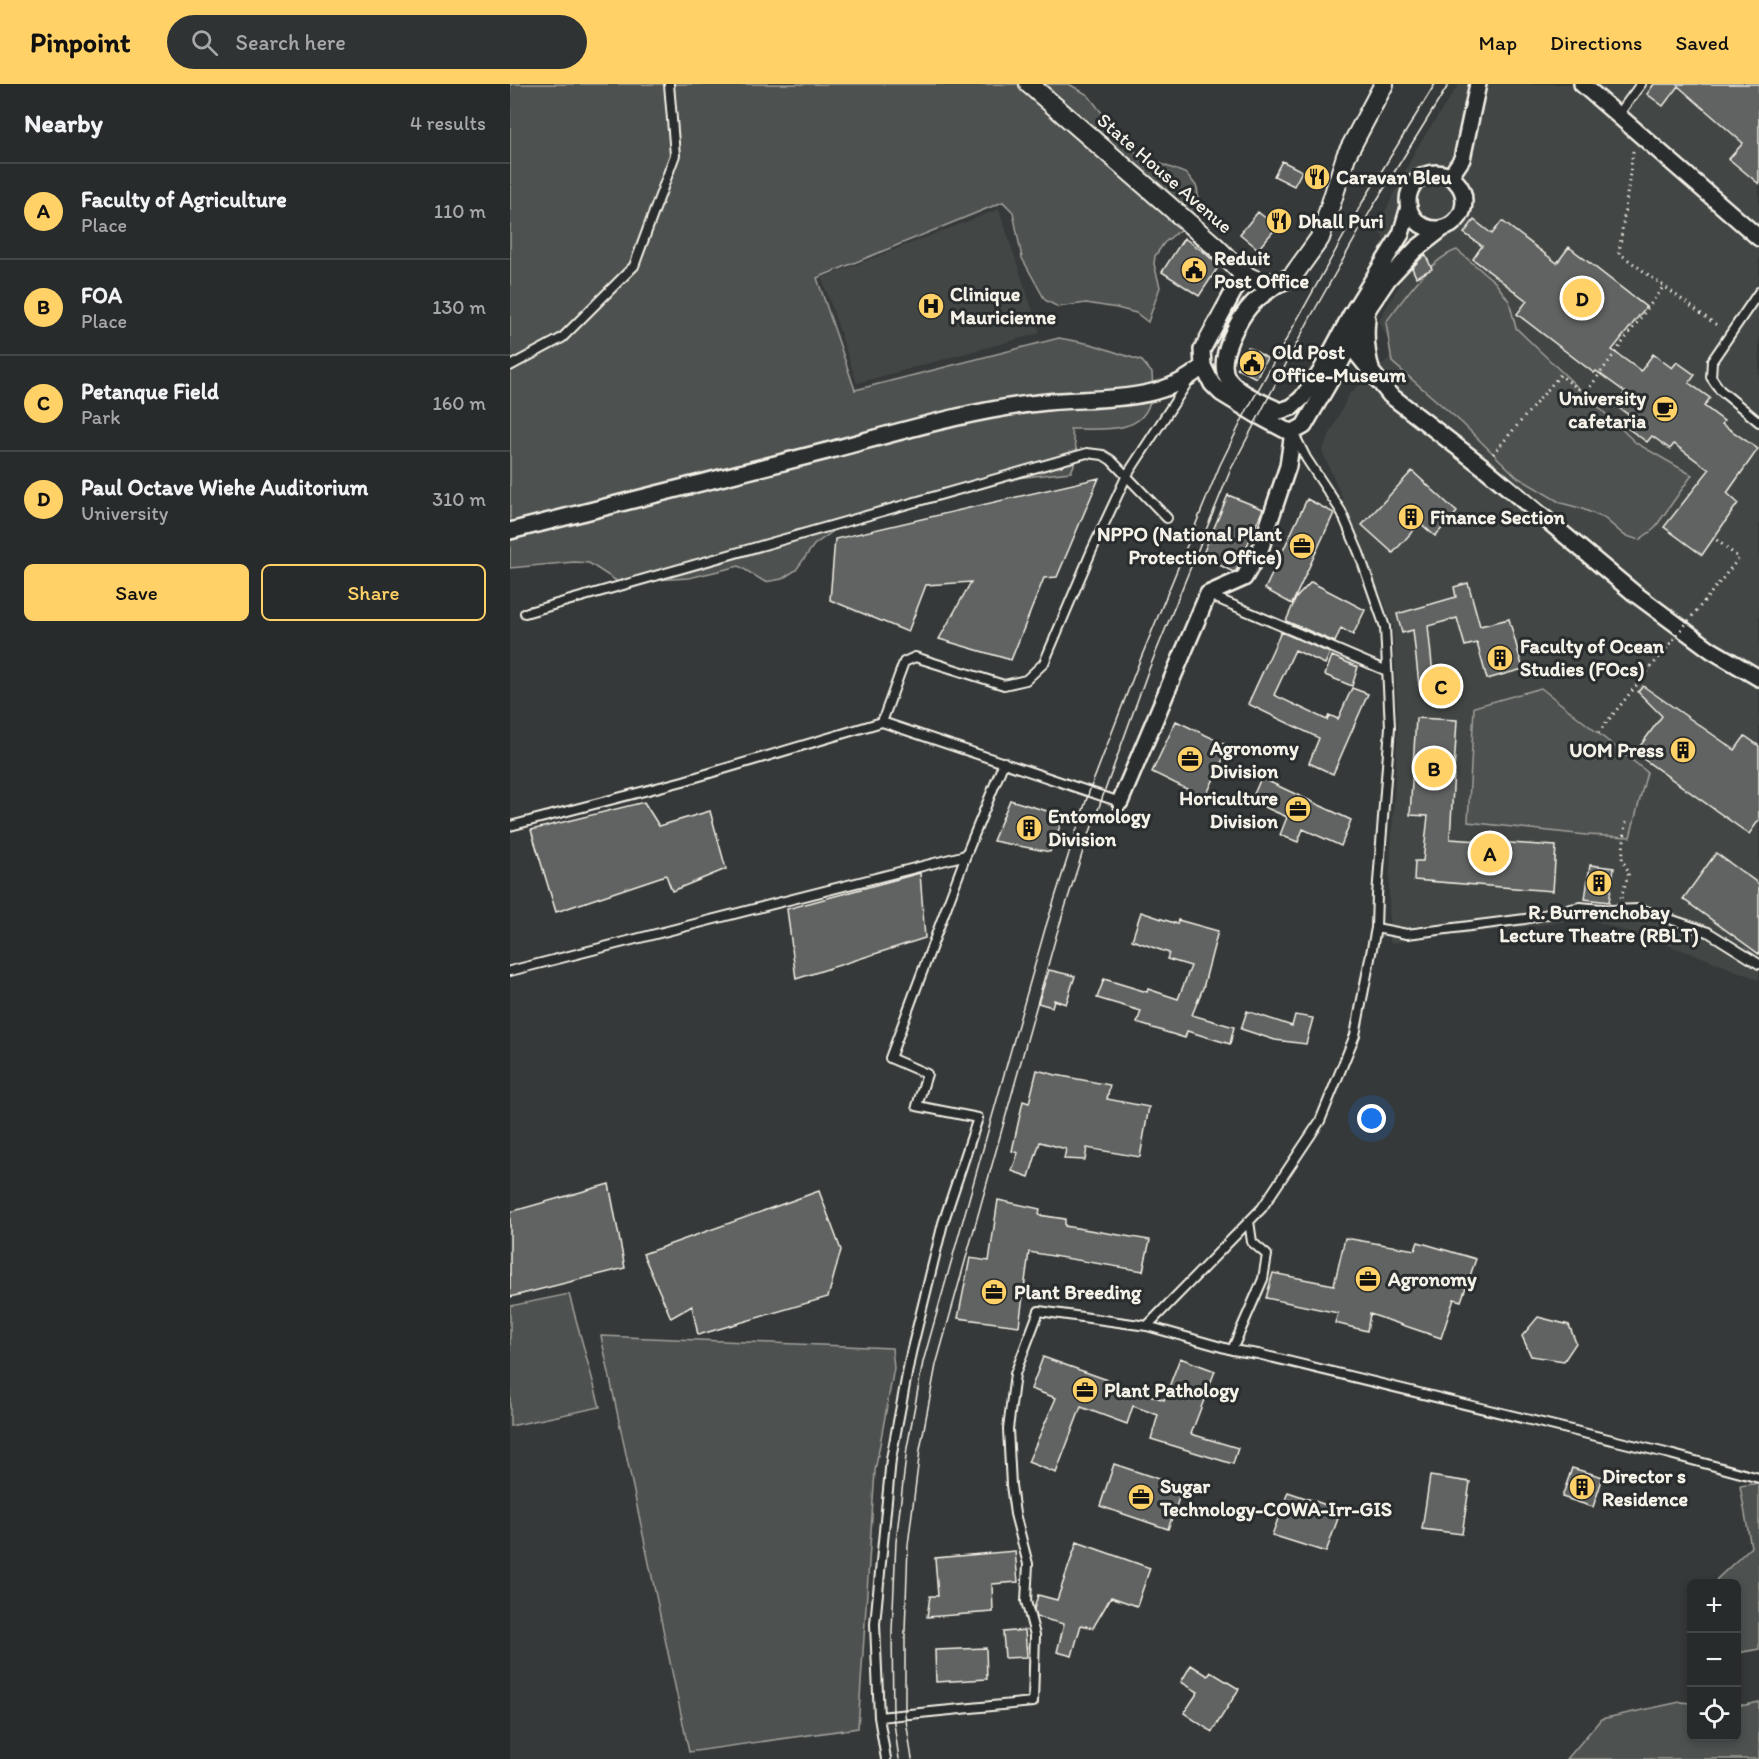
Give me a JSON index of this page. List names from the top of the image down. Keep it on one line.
{"streets":{"street":["State House Avenue"]},"places":{"restaurant":["Caravan Bleu","Dhall Puri"],"public building":["Reduit Post Office","Old Post Office-Museum"],"hospital":["Clinique Mauricienne"],"cafe":["University cafetaria"],"building":["Finance Section","Faculty of Ocean Studies (FOcs)","UOM Press","Entomology Division","R. Burrenchobay Lecture Theatre (RBLT)","Director s Residence"],"office":["NPPO (National Plant Protection Office)","Agronomy Division","Horiculture Division","Agronomy","Plant Breeding","Plant Pathology","Sugar Technology-COWA-Irr-GIS"]},"page":{"header":"Pinpoint","search":"Search here","nav":["Map","Directions","Saved"],"heading":["Nearby","4 results"],"list":[{"mark":"A","name":"Faculty of Agriculture","note":"Place","value":"110 m"},{"mark":"B","name":"FOA","note":"Place","value":"130 m"},{"mark":"C","name":"Petanque Field","note":"Park","value":"160 m"},{"mark":"D","name":"Paul Octave Wiehe Auditorium","note":"University","value":"310 m"}],"pins":["D","C","B","A"],"buttons":["Save","Share"],"map_buttons":["+","−"]}}
